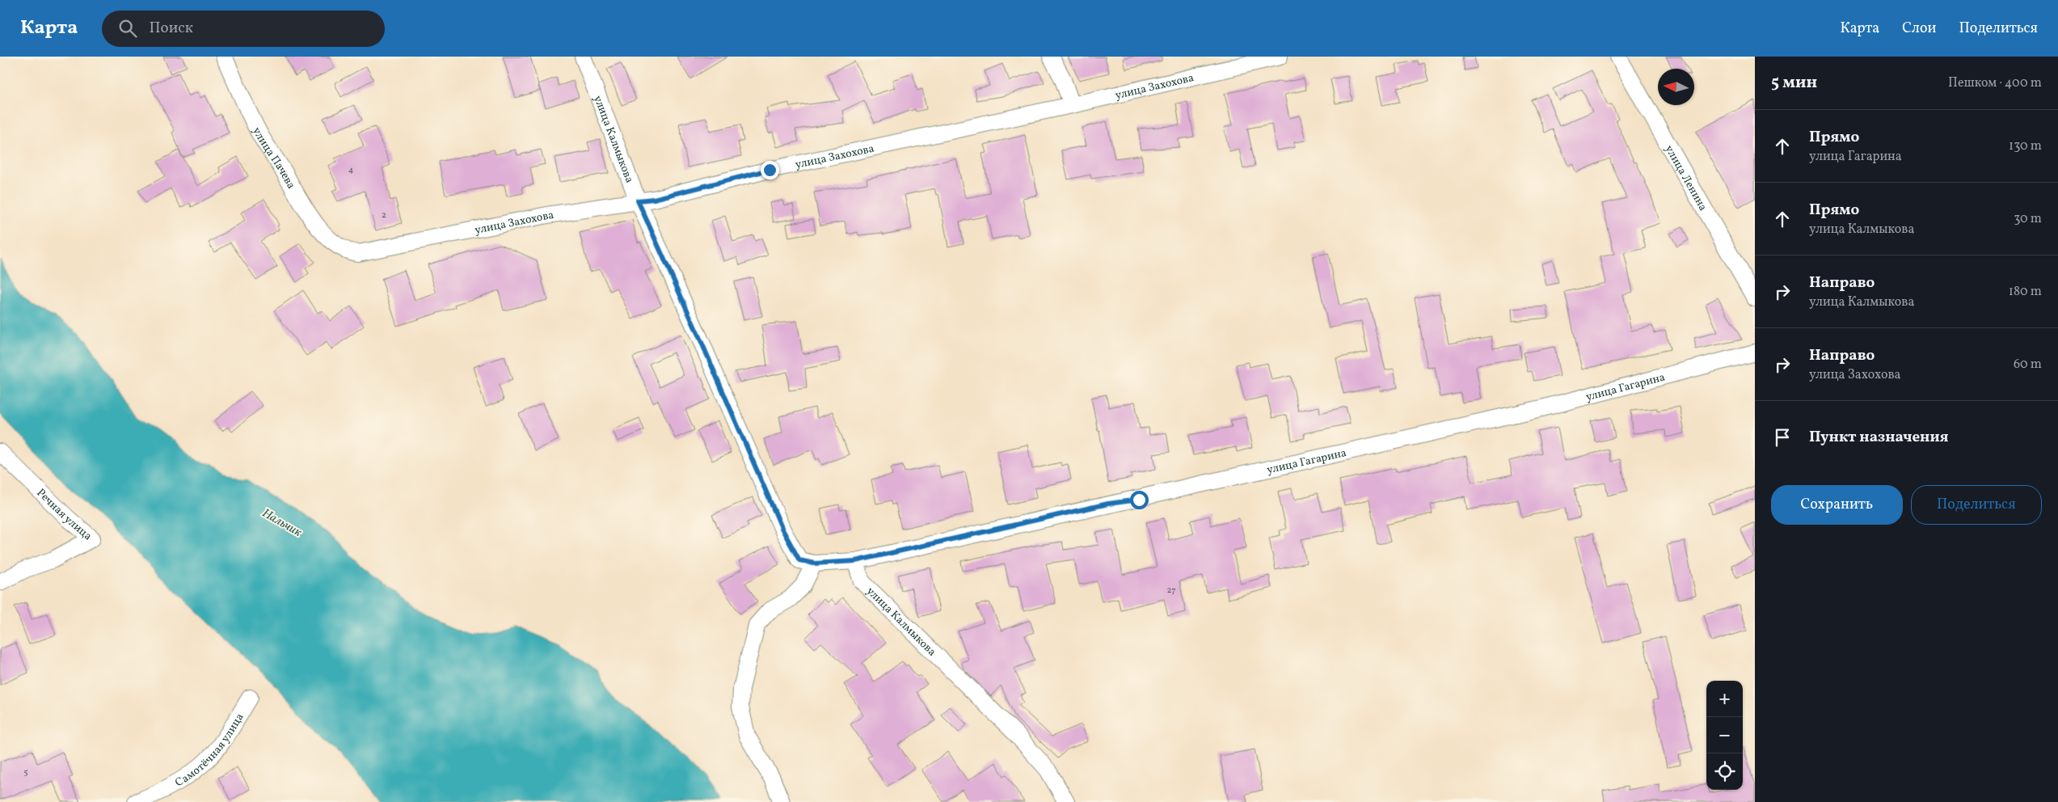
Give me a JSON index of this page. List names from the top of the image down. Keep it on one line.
{"streets":{"street":["улица Захохова","улица Калмыкова","улица Пачева","улица Ленина","улица Гагарина","Речная улица","Самотёчная улица"]},"crossings":[["улица Захохова","улица Калмыкова"],["улица Захохова","улица Пачева"],["улица Калмыкова","улица Гагарина"]],"water":["Нальчик"],"house_numbers":["4","2","27","5"],"north":"left","page":{"header":"Карта","search":"Поиск","nav":["Карта","Слои","Поделиться"],"heading":["5 мин","Пешком · 400 m"],"list":[["Прямо","улица Гагарина","130 m"],["Прямо","улица Калмыкова","30 m"],["Направо","улица Калмыкова","180 m"],["Направо","улица Захохова","60 m"],"Пункт назначения"],"buttons":["Сохранить","Поделиться"],"map_buttons":["+","−"]}}
